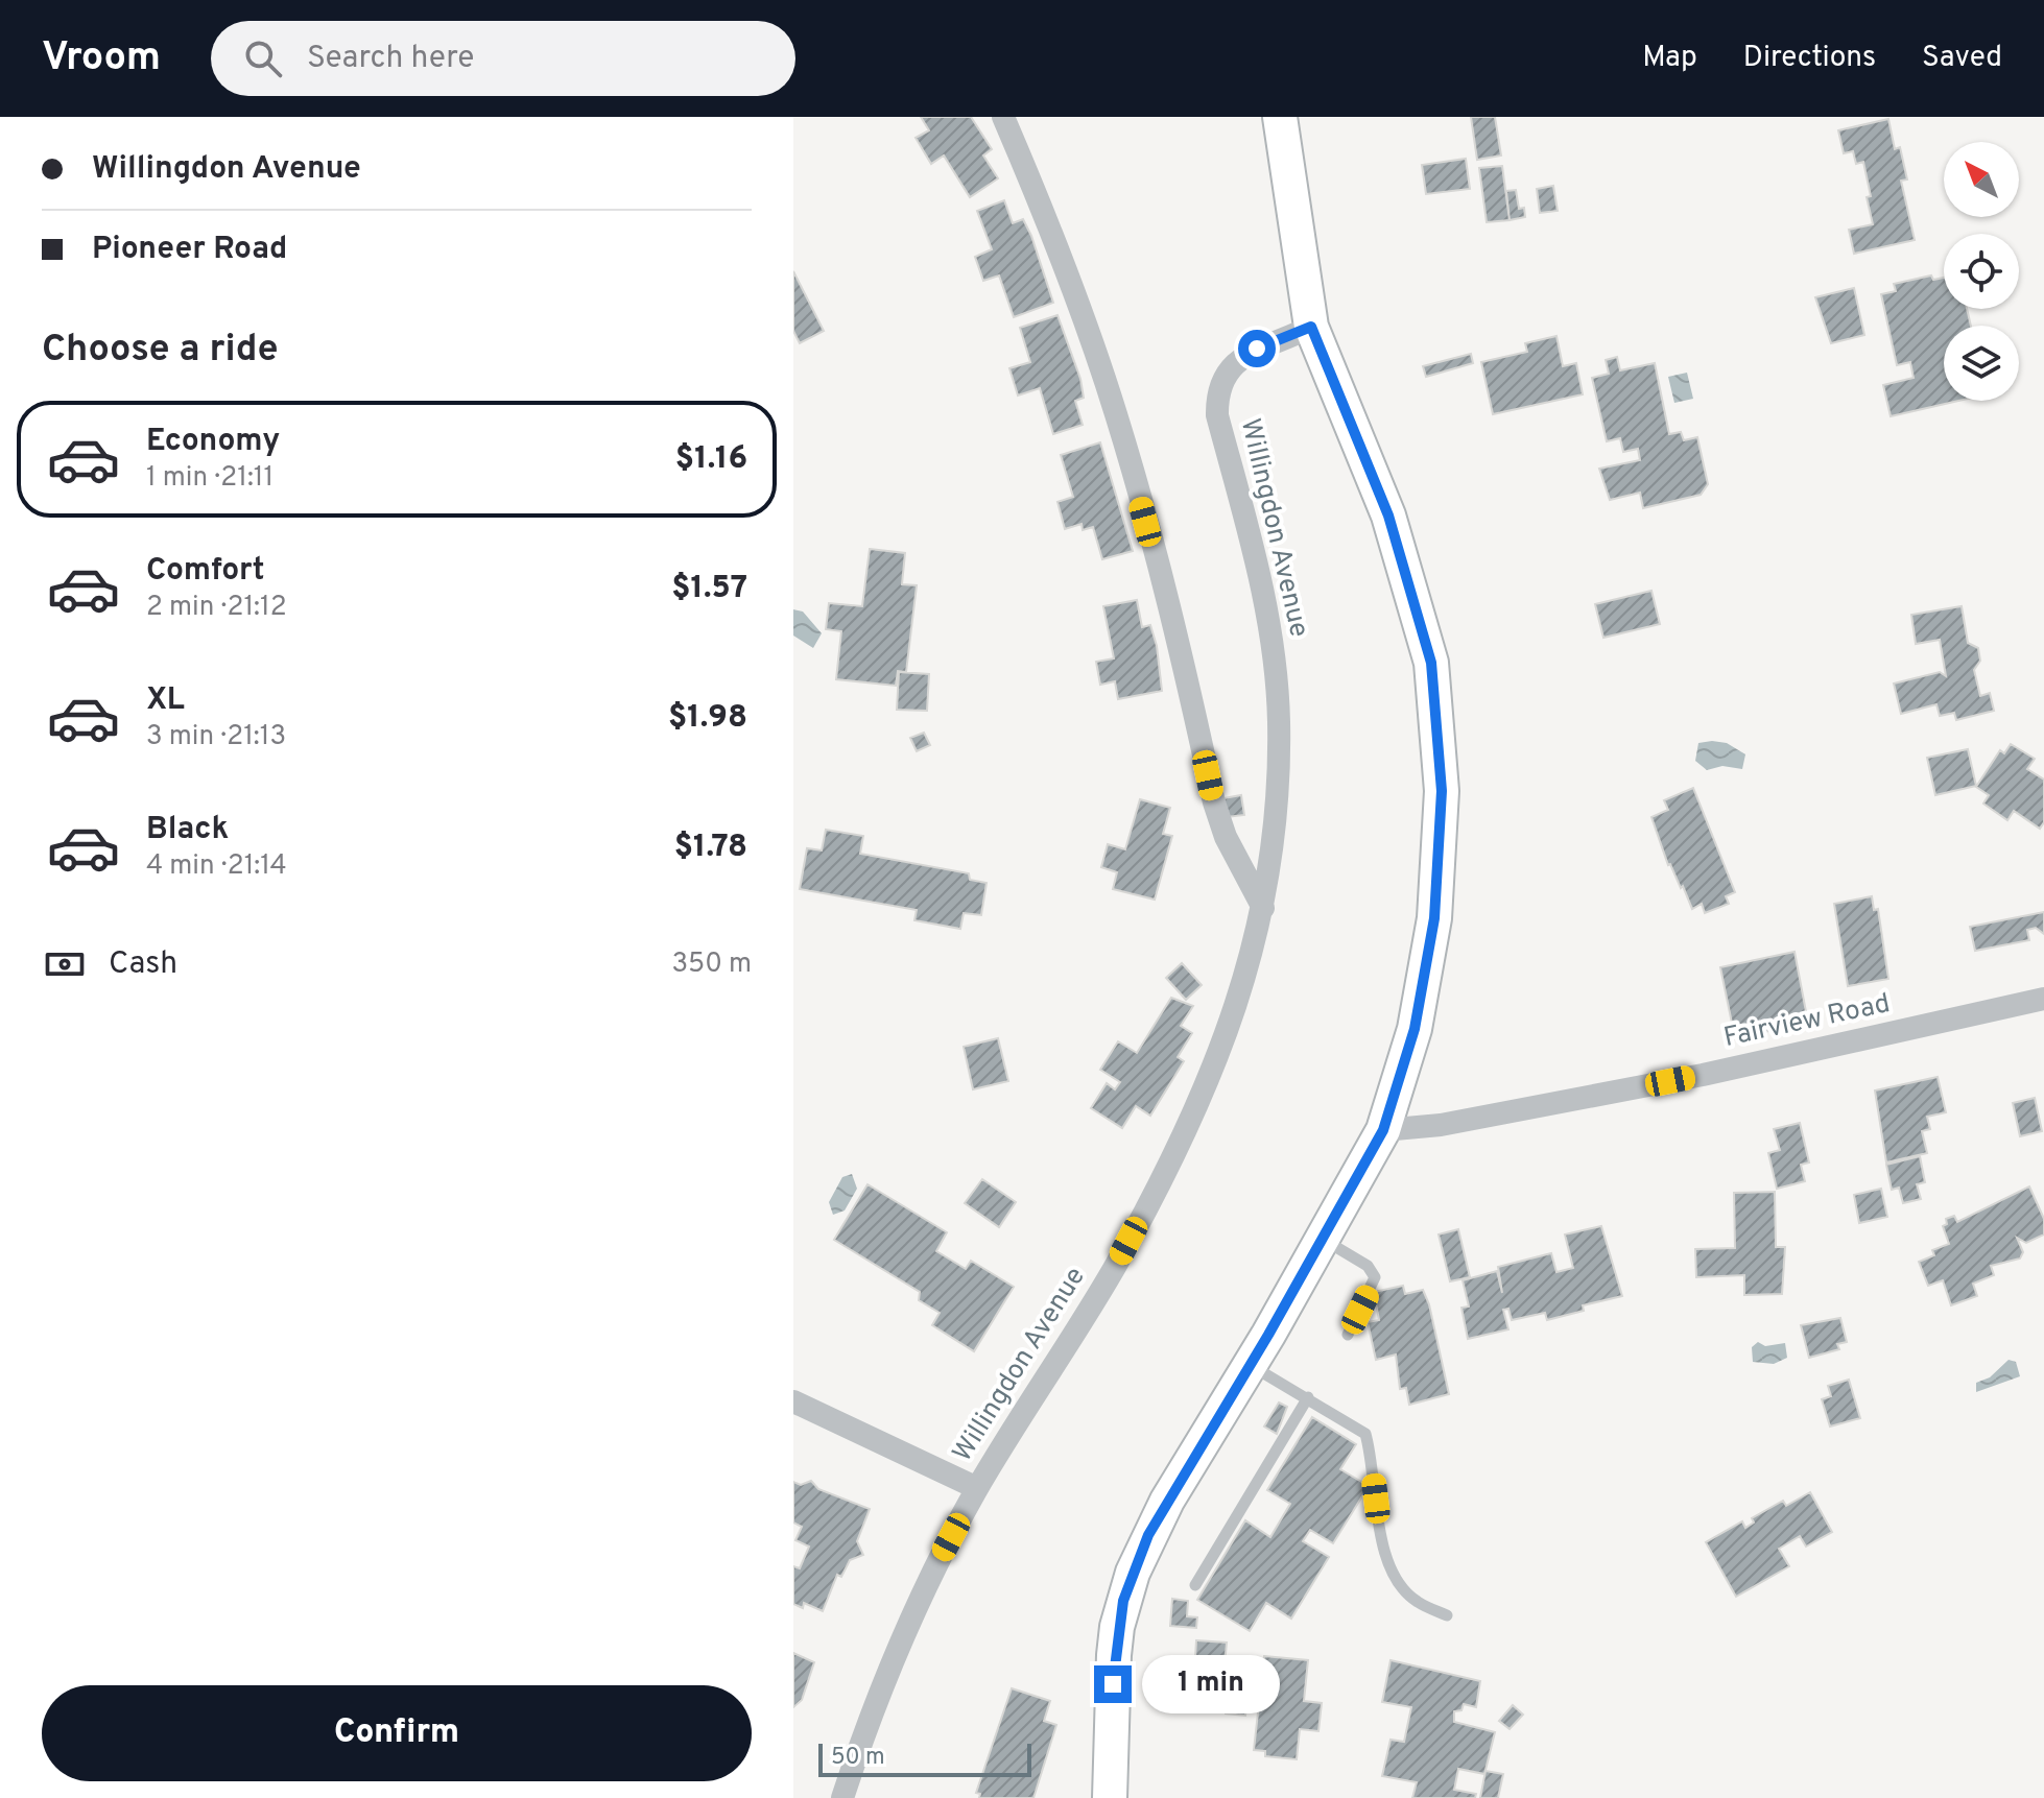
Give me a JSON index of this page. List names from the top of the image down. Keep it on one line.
{"streets":{"street":["Willingdon Avenue","Fairview Road"]},"scale_bar":"50 m","north":"top left","page":{"header":"Vroom","search":"Search here","nav":["Map","Directions","Saved"],"banner":["Willingdon Avenue","Pioneer Road"],"heading":"Choose a ride","list":[{"name":"Economy","note":"1 min · 21:11","value":"$1.16"},{"name":"Comfort","note":"2 min · 21:12","value":"$1.57"},{"name":"XL","note":"3 min · 21:13","value":"$1.98"},{"name":"Black","note":"4 min · 21:14","value":"$1.78"}],"pay":["Cash","350 m"],"bubble":"1 min","buttons":"Confirm","scale":"50 m"}}
